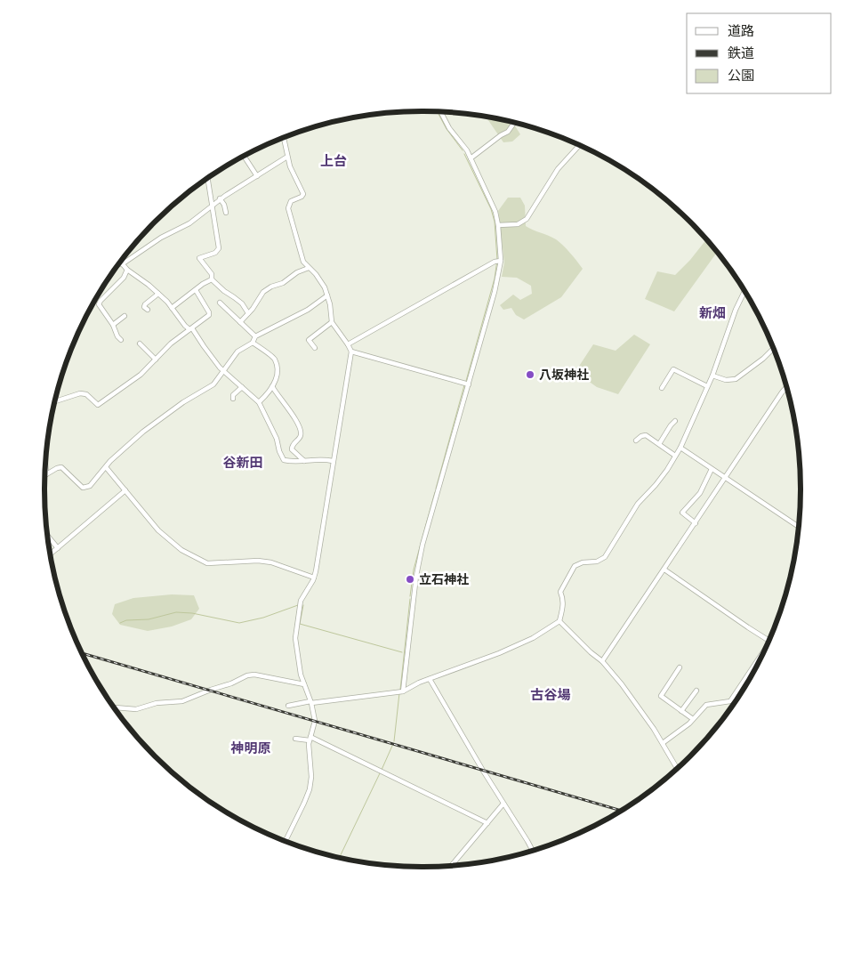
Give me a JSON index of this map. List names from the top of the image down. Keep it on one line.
{"districts":["上台","新畑","谷新田","古谷場","神明原"],"places":["八坂神社","立石神社"],"legend":["道路","鉄道","公園"]}
